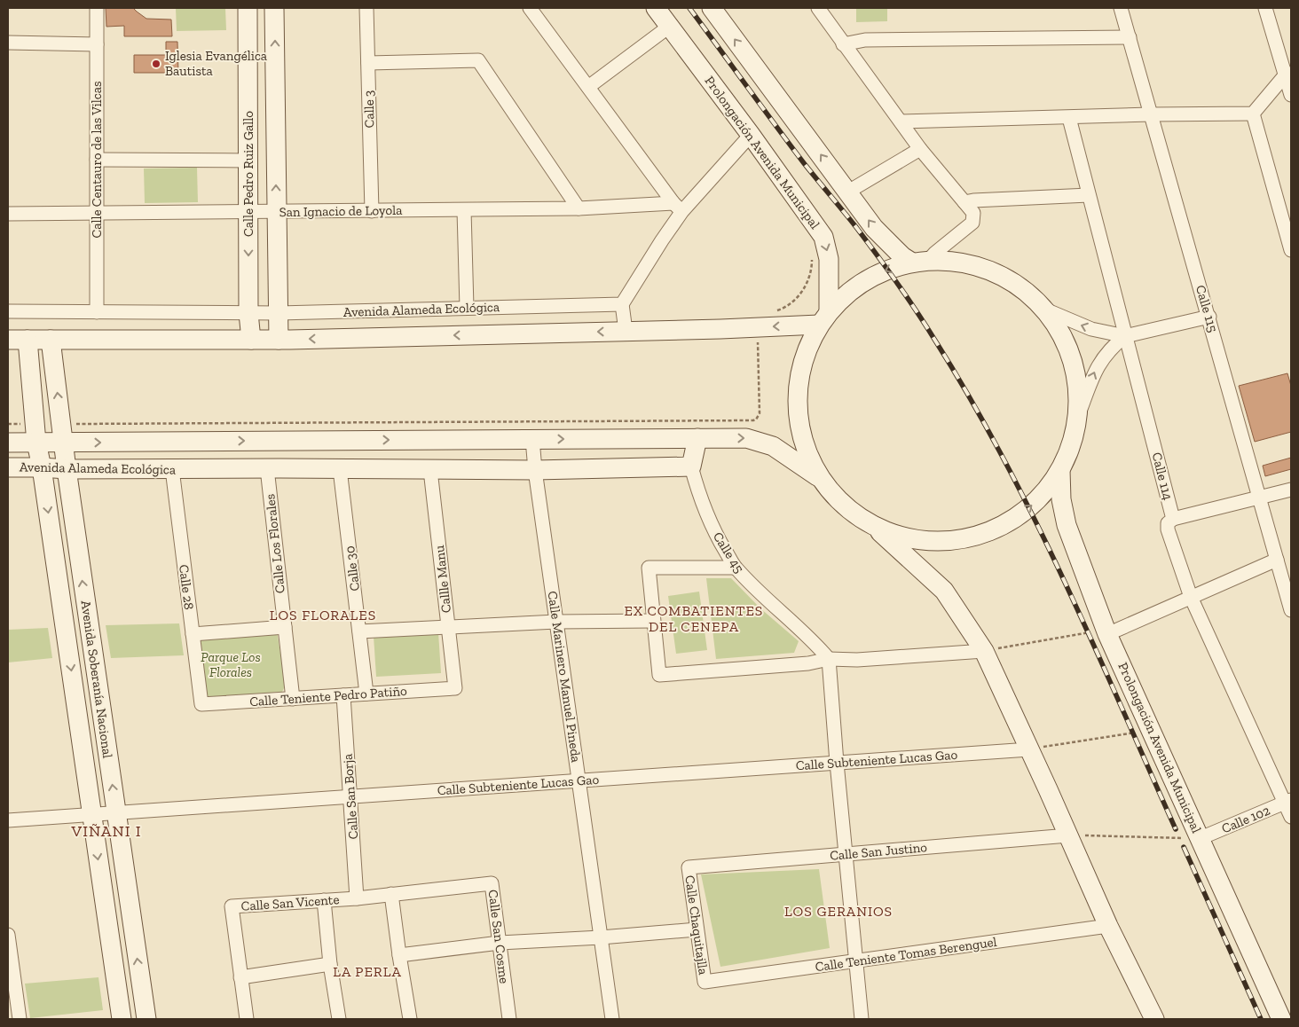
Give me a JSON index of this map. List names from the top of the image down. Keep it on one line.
{"streets":{"main road":["Prolongación Avenida Municipal","Calle Pedro Ruiz Gallo","Avenida Alameda Ecológica","Avenida Soberanía Nacional"],"street":["Calle 3","Calle Centauro de las Vilcas","San Ignacio de Loyola","Calle 115","Calle 114","Calle Los Florales","Calle 45","Calle 30","Callle Manu","Calle 28","Calle Marinero Manuel Pineda","Calle Teniente Pedro Patiño","Calle Subteniente Lucas Gao","Calle San Borja","Calle 102","Calle San Justino","Calle San Vicente","Calle Chaquitajlla","Calle San Cosme","Calle Teniente Tomas Berenguel"]},"crossings":[["Calle 3","San Ignacio de Loyola"],["Prolongación Avenida Municipal","Avenida Alameda Ecológica"],["Prolongación Avenida Municipal","Calle Subteniente Lucas Gao"],["Prolongación Avenida Municipal","Calle 102"],["Prolongación Avenida Municipal","Calle San Justino"],["Prolongación Avenida Municipal","Calle Teniente Tomas Berenguel"],["Calle Centauro de las Vilcas","San Ignacio de Loyola"],["Calle Centauro de las Vilcas","Avenida Alameda Ecológica"],["Calle Pedro Ruiz Gallo","San Ignacio de Loyola"],["Calle Pedro Ruiz Gallo","Avenida Alameda Ecológica"],["Avenida Alameda Ecológica","Calle Los Florales"],["Avenida Alameda Ecológica","Calle 45"],["Avenida Alameda Ecológica","Calle 30"],["Avenida Alameda Ecológica","Callle Manu"],["Avenida Alameda Ecológica","Calle 28"],["Avenida Alameda Ecológica","Calle Marinero Manuel Pineda"],["Avenida Alameda Ecológica","Avenida Soberanía Nacional"],["Calle 114","Calle 102"],["Calle Los Florales","Calle Teniente Pedro Patiño"],["Calle 30","Calle Teniente Pedro Patiño"],["Callle Manu","Calle Teniente Pedro Patiño"],["Calle 28","Calle Teniente Pedro Patiño"],["Calle Marinero Manuel Pineda","Calle Subteniente Lucas Gao"],["Avenida Soberanía Nacional","Calle Subteniente Lucas Gao"],["Calle Teniente Pedro Patiño","Calle San Borja"],["Calle Subteniente Lucas Gao","Calle San Borja"],["Calle San Borja","Calle San Vicente"],["Calle San Borja","Calle San Cosme"],["Calle San Justino","Calle Chaquitajlla"],["Calle San Vicente","Calle San Cosme"],["Calle Chaquitajlla","Calle Teniente Tomas Berenguel"]],"districts":["EX COMBATIENTES DEL CENEPA","LOS FLORALES","VIÑANI I","LOS GERANIOS","LA PERLA"],"parks":["Parque Los Florales"],"places":["Iglesia Evangélica Bautista"]}
